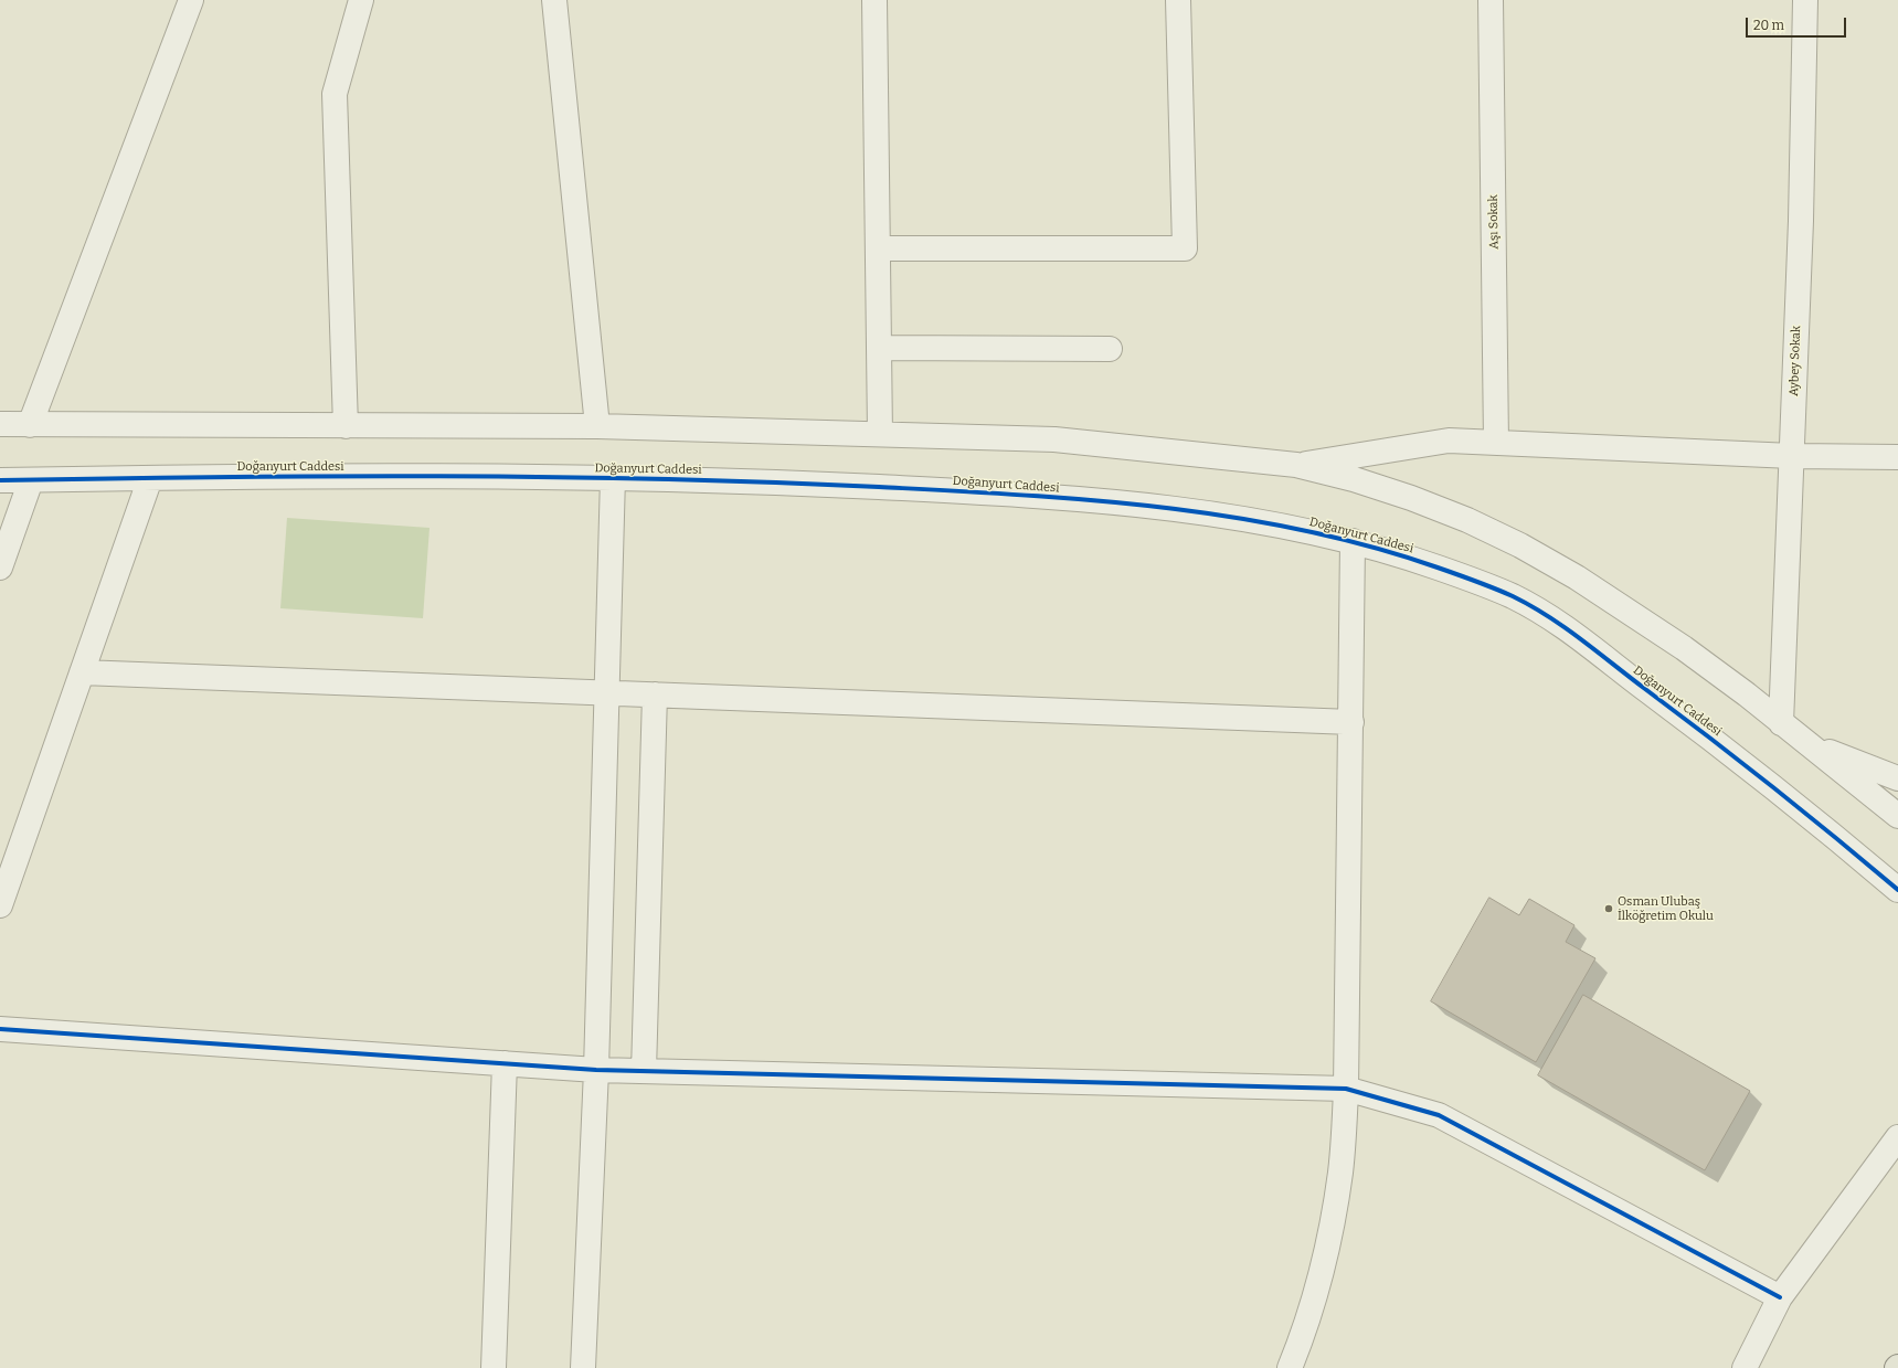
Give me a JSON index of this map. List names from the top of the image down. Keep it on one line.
{"streets":{"street":["Aşı Sokak","Aybey Sokak","Doğanyurt Caddesi"]},"places":["Osman Ulubaş İlköğretim Okulu"],"scale_bar":"20 m"}
